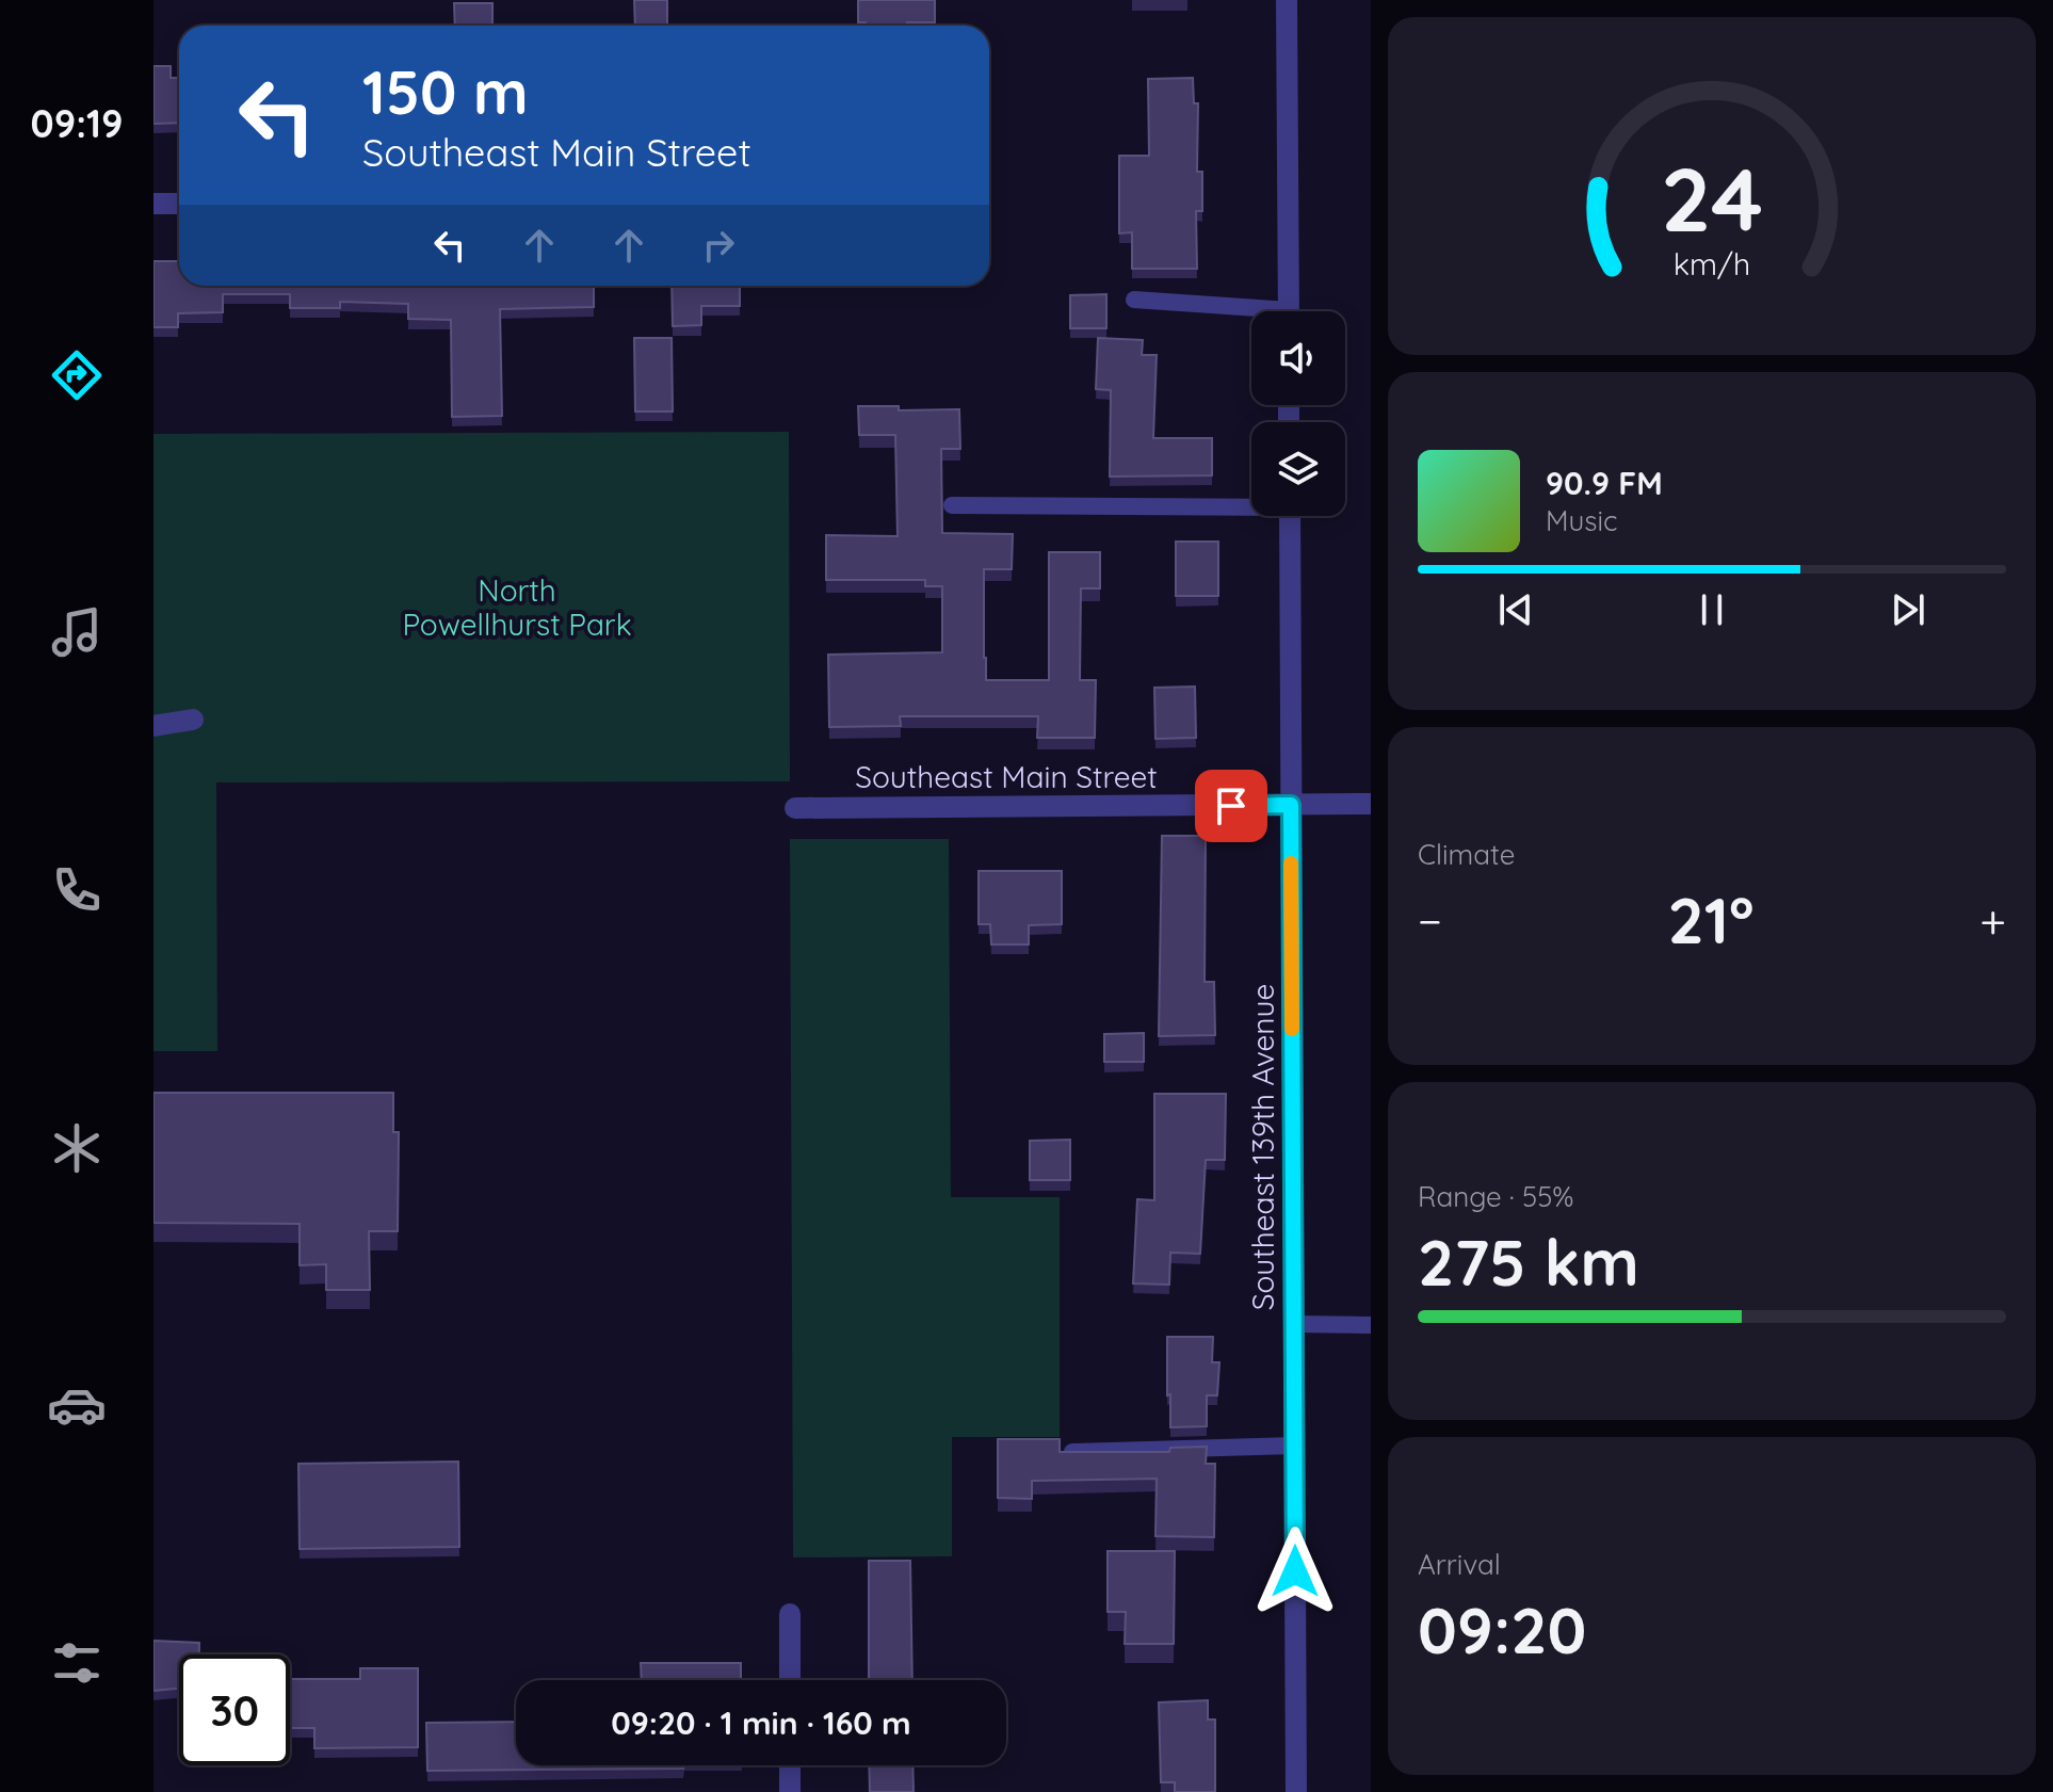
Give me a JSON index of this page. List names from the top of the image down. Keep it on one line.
{"streets":{"street":["Southeast Main Street","Southeast 139th Avenue"]},"crossings":[["Southeast Main Street","Southeast 139th Avenue"]],"parks":["North Powellhurst Park"],"page":{"tabs":"09:19","turn":["150 m","Southeast Main Street"],"song":["90.9 FM","Music"],"tile":["Climate",["Range · 55%","275 km"],["Arrival","09:20"]],"heat":["−","21°","+"],"limit":"30","trip":"09:20 · 1 min · 160 m","gauge":["24","km/h"]}}
